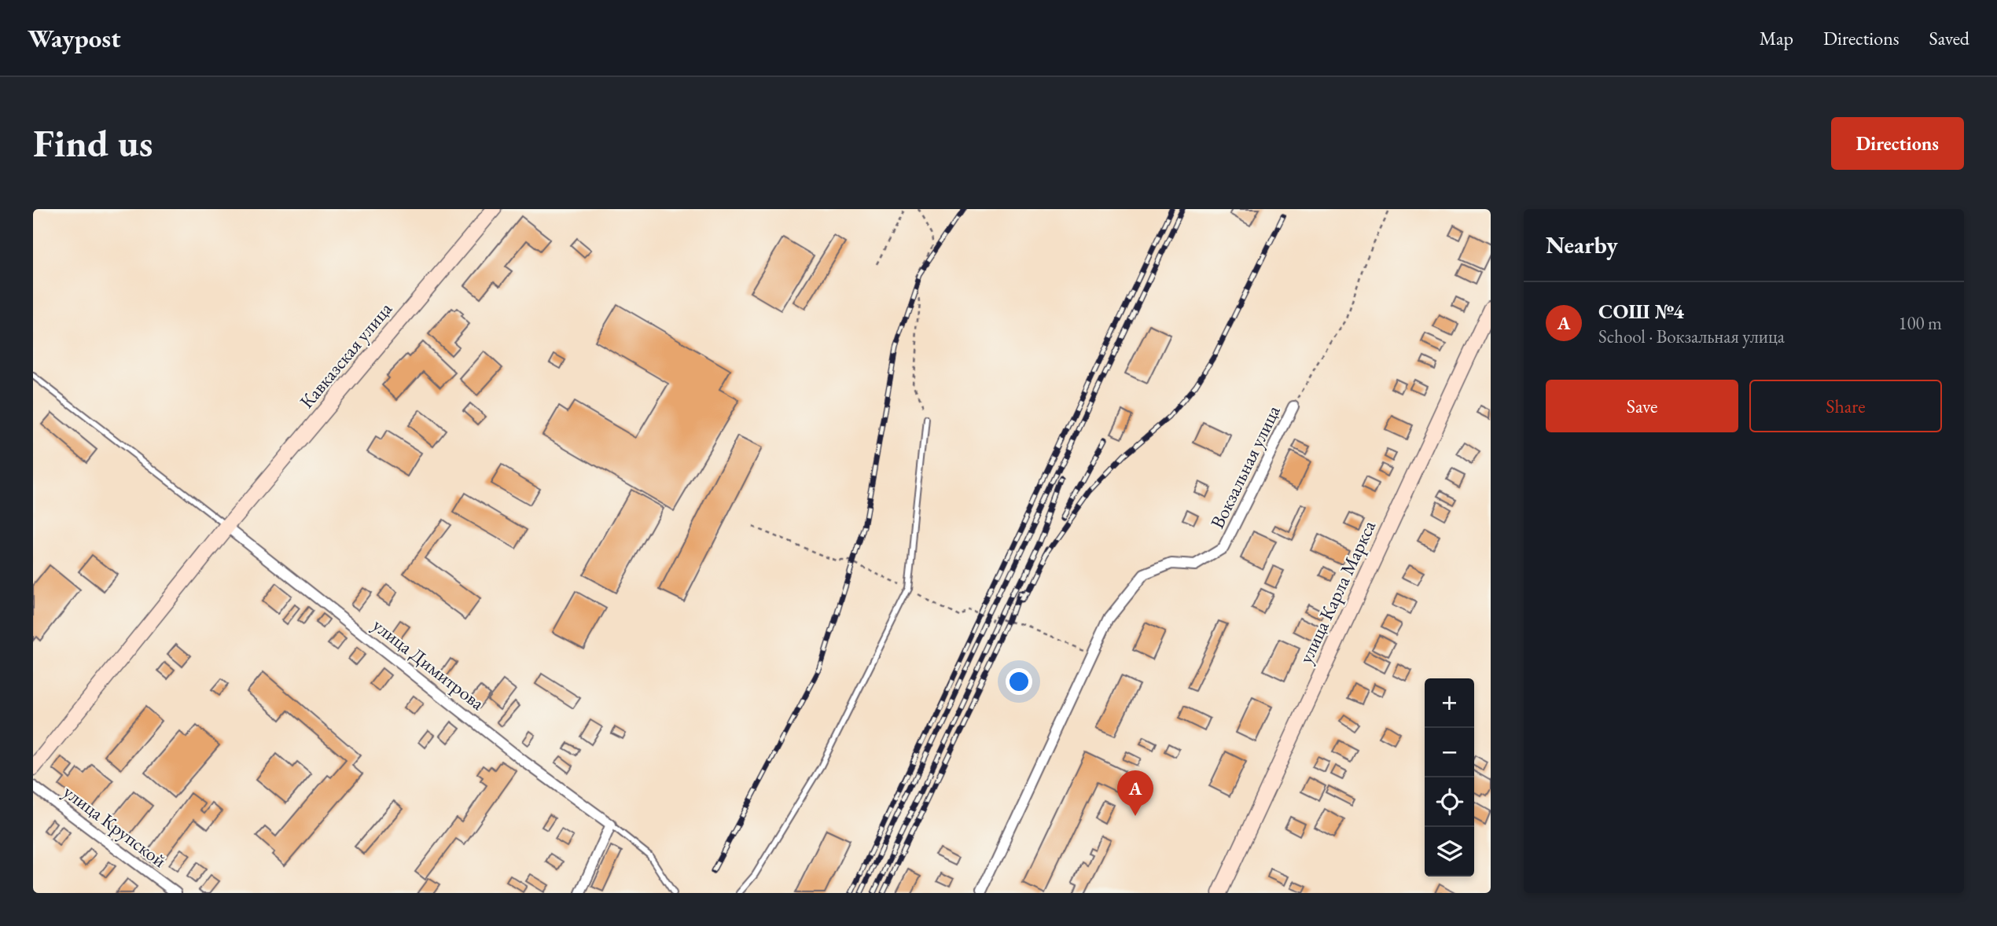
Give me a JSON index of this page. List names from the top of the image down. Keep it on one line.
{"streets":{"main road":["Кавказская улица","улица Карла Маркса"],"street":["Вокзальная улица","улица Димитрова","улица Крупской"]},"crossings":[["Кавказская улица","улица Димитрова"]],"page":{"header":"Waypost","nav":["Map","Directions","Saved"],"buttons":["Directions",["Save","Share"]],"title":"Find us","heading":"Nearby","list":[{"mark":"A","name":"СОШ №4","note":"School · Вокзальная улица","value":"100 m"}],"map_buttons":["+","−"],"pins":"A"}}
